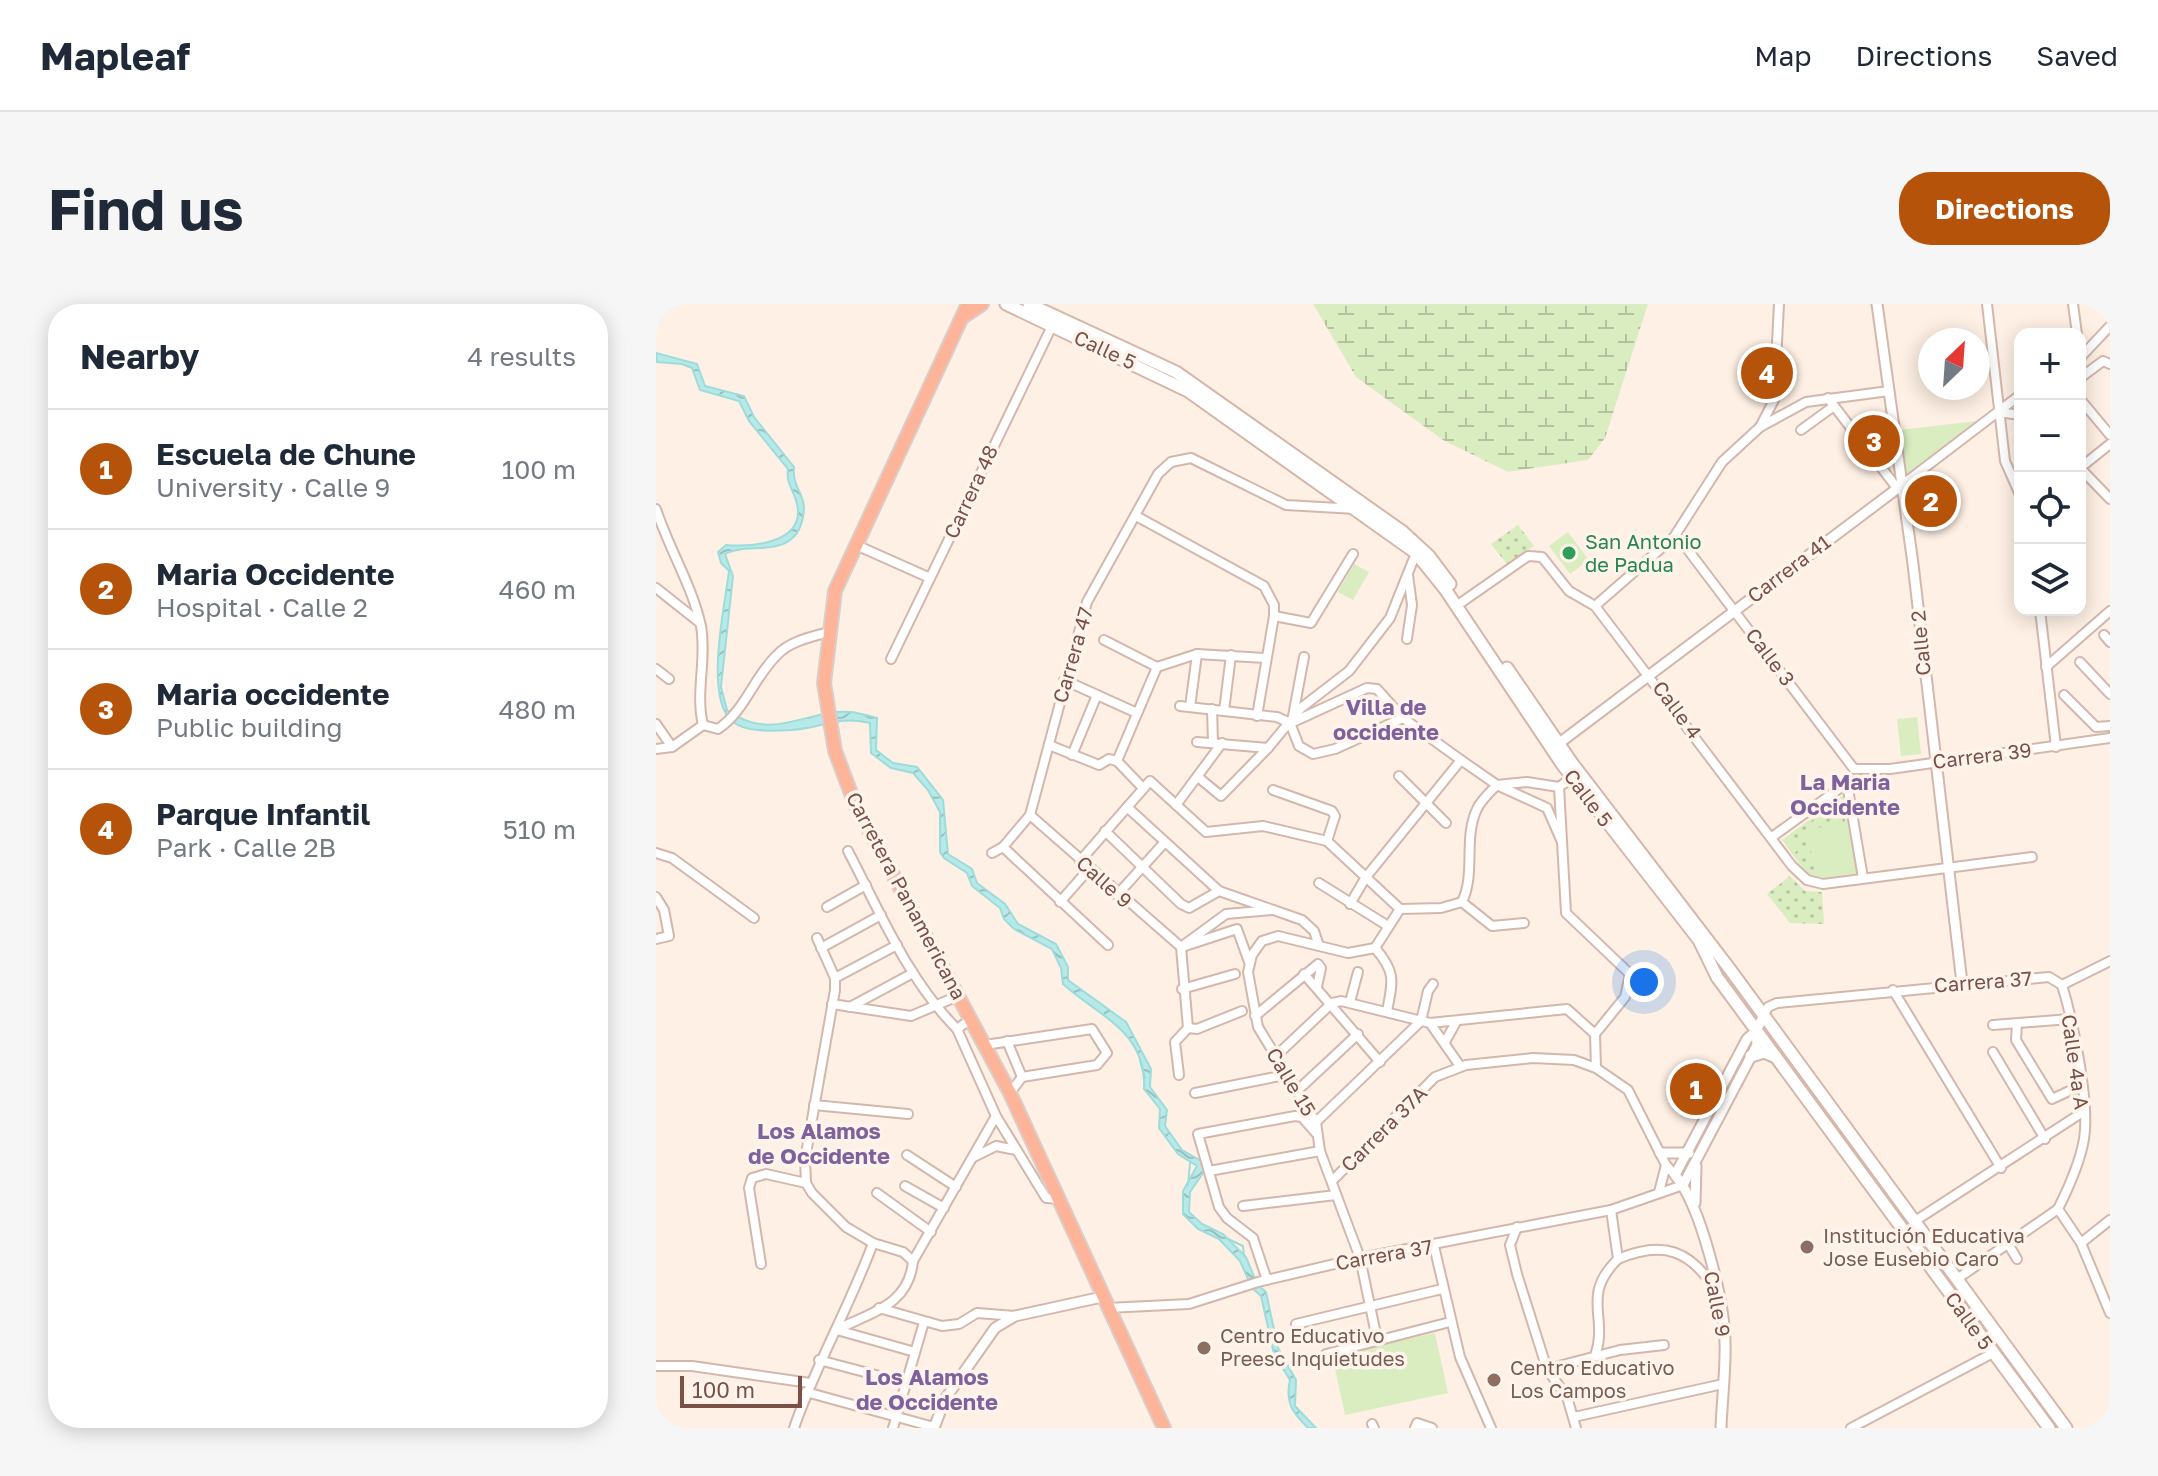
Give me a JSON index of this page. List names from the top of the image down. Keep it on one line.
{"streets":{"highway":["Carretera Panamericana"],"main road":["Calle 5"],"street":["Carrera 48","Carrera 41","Calle 2","Carrera 47","Calle 3","Calle 4","Carrera 39","Calle 9","Carrera 37","Calle 4ª A","Calle 15","Carrera 37A"]},"crossings":[["Calle 5","Carrera 48"],["Calle 5","Carrera 41"],["Calle 5","Carrera 47"],["Calle 5","Calle 4"],["Calle 5","Carrera 37"],["Carrera 41","Calle 2"],["Carrera 41","Calle 3"],["Carrera 41","Calle 4"],["Calle 2","Carrera 39"],["Calle 2","Carrera 37"],["Carrera 47","Calle 9"],["Calle 3","Carrera 39"],["Calle 9","Carrera 37"],["Calle 9","Calle 15"],["Calle 9","Carrera 37A"],["Carretera Panamericana","Carrera 37"],["Carrera 37","Calle 4ª A"],["Carrera 37","Calle 15"],["Calle 15","Carrera 37A"]],"districts":["Villa de occidente","La Maria Occidente","Los Alamos de Occidente","Los Alamos de Occidente"],"places":["San Antonio de Padua","Institución Educativa Jose Eusebio Caro","Centro Educativo Preesc Inquietudes","Centro Educativo Los Campos"],"scale_bar":"100 m","north":"top right","page":{"header":"Mapleaf","nav":["Map","Directions","Saved"],"buttons":"Directions","title":"Find us","heading":["Nearby","4 results"],"map_buttons":["+","−"],"pins":["4","3","2","1"],"list":[{"mark":"1","name":"Escuela de Chune","note":"University · Calle 9","value":"100 m"},{"mark":"2","name":"Maria Occidente","note":"Hospital · Calle 2","value":"460 m"},{"mark":"3","name":"Maria occidente","note":"Public building","value":"480 m"},{"mark":"4","name":"Parque Infantil","note":"Park · Calle 2B","value":"510 m"}],"scale":"100 m"}}
